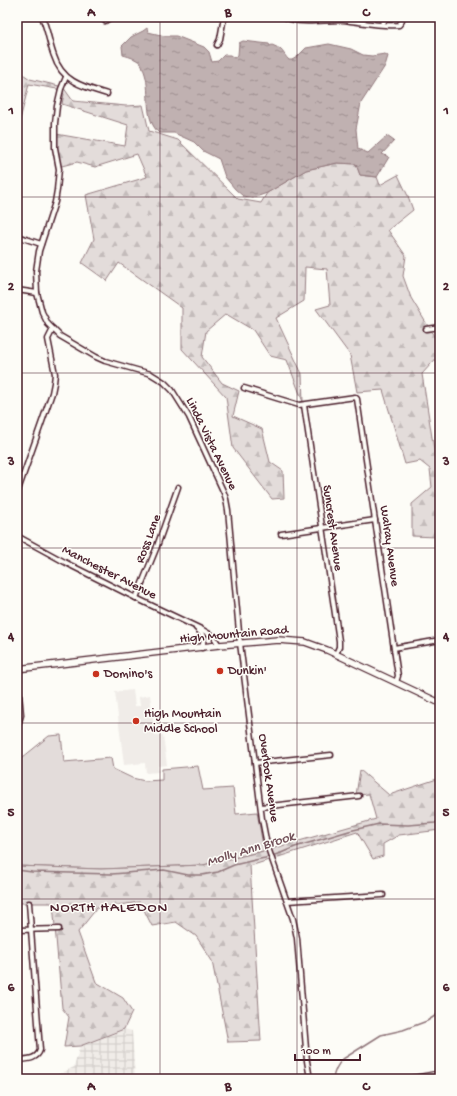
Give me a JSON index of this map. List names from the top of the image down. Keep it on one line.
{"streets":{"street":["Linda Vista Avenue","Suncrest Avenue","Ross Lane","Walray Avenue","Manchester Avenue","High Mountain Road","Overlook Avenue"]},"crossings":[["Linda Vista Avenue","High Mountain Road"],["Linda Vista Avenue","Overlook Avenue"],["Suncrest Avenue","Walray Avenue"],["Suncrest Avenue","High Mountain Road"],["Ross Lane","Manchester Avenue"],["Walray Avenue","High Mountain Road"],["Manchester Avenue","High Mountain Road"],["High Mountain Road","Overlook Avenue"]],"districts":["NORTH HALEDON"],"water":["Molly Ann Brook"],"places":["Dunkin'","Domino's","High Mountain Middle School"],"scale_bar":"100 m","grid":{"columns":["A","B","C"],"rows":["1","2","3","4","5","6"]}}
